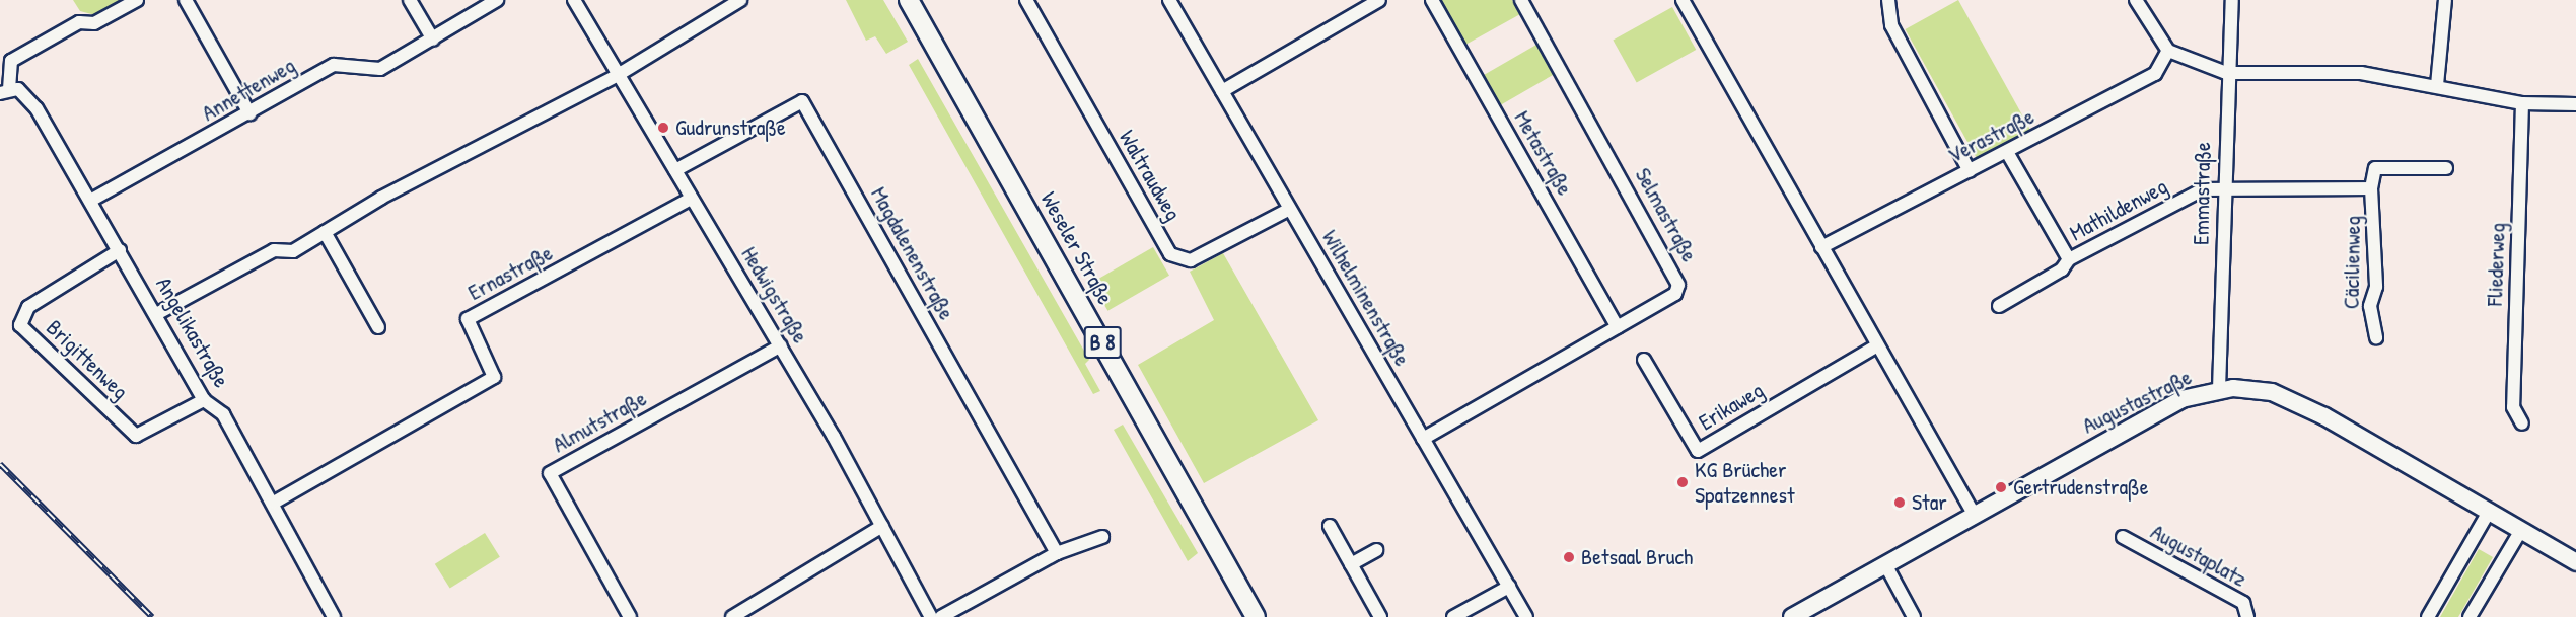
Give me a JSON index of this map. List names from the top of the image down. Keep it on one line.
{"streets":{"main road":["Weseler Straße","B 8","Augustastraße"],"street":["Annettenweg","Verastraße","Metastraße","Waltraudweg","Emmastraße","Mathildenweg","Selmastraße","Magdalenenstraße","Cäcilienweg","Fliederweg","Ernastraße","Hedwigstraße","Wilhelminenstraße","Angelikastraße","Brigittenweg","Erikaweg","Almutstraße","Augustaplatz"]},"crossings":[["Annettenweg","Angelikastraße"],["Verastraße","Mathildenweg"],["Metastraße","Selmastraße"],["Waltraudweg","Wilhelminenstraße"],["Emmastraße","Mathildenweg"],["Emmastraße","Cäcilienweg"],["Emmastraße","Augustastraße"],["Mathildenweg","Cäcilienweg"],["Selmastraße","Wilhelminenstraße"],["Magdalenenstraße","Hedwigstraße"],["Ernastraße","Hedwigstraße"],["Ernastraße","Angelikastraße"],["Hedwigstraße","Almutstraße"],["Angelikastraße","Brigittenweg"]],"places":["Gudrunstraße","KG Brücher Spatzennest","Gertrudenstraße","Star","Betsaal Bruch"]}
